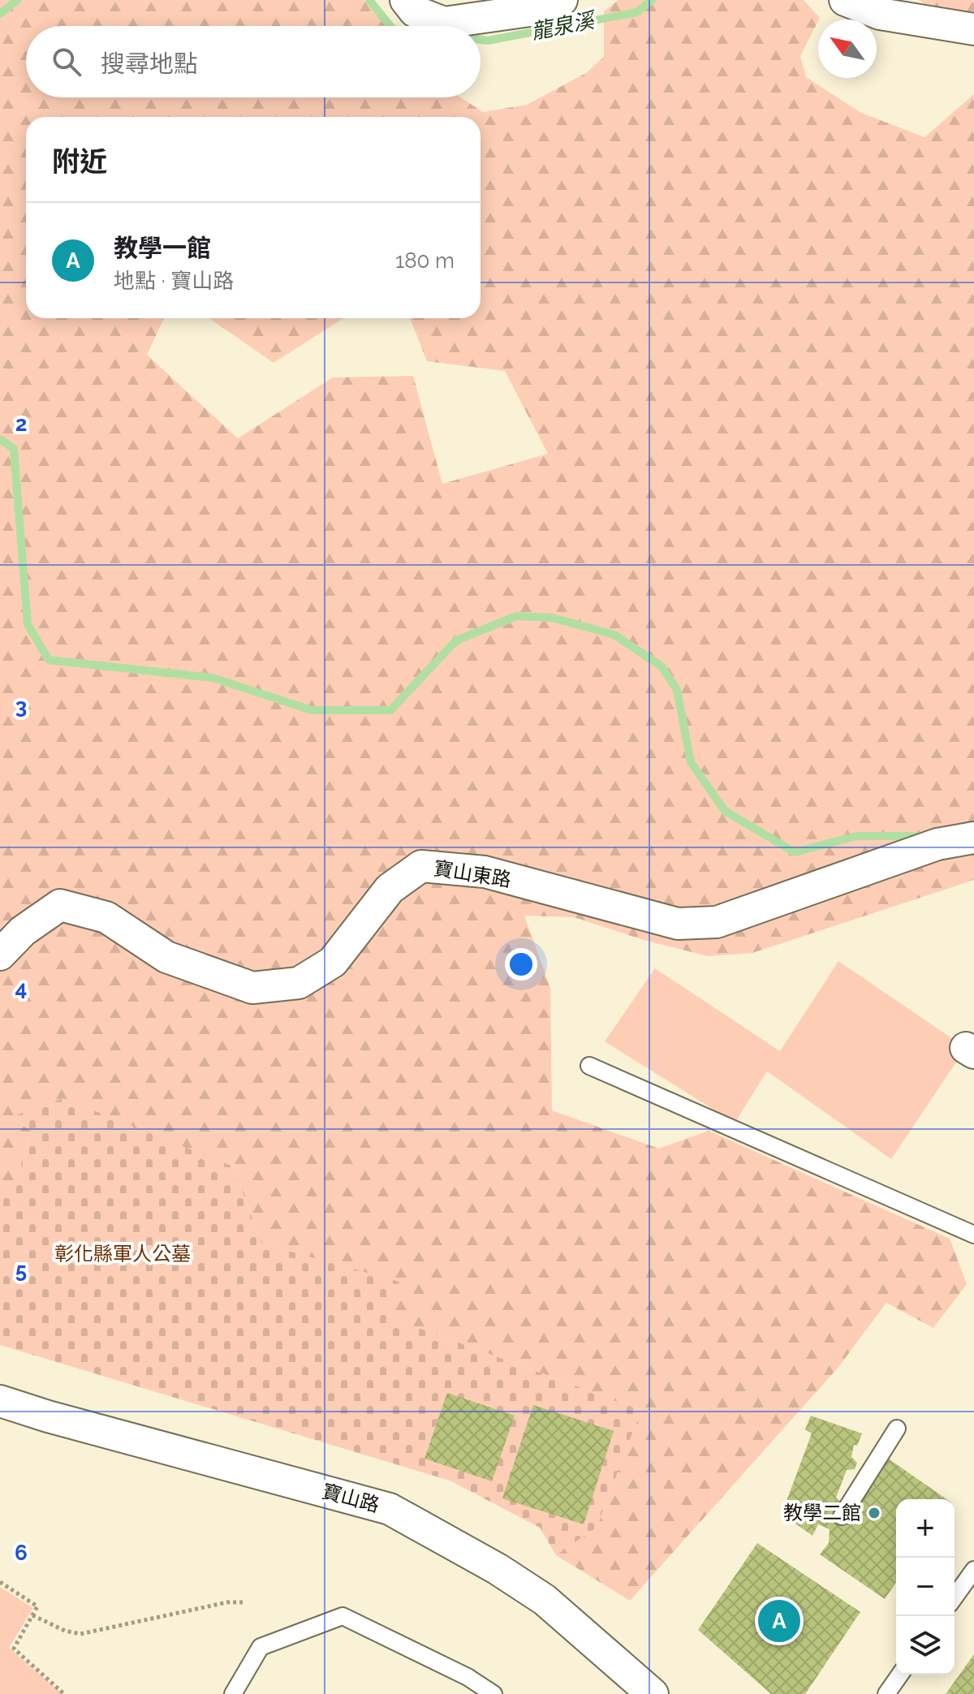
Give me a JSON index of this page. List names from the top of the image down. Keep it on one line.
{"streets":{"street":["寶山東路","寶山路"]},"water":["龍泉溪"],"parks":["彰化縣軍人公墓"],"places":["教學二館"],"north":"top left","page":{"search":"搜尋地點","heading":"附近","list":[{"mark":"A","name":"教學一館","note":"地點 · 寶山路","value":"180 m"}],"map_buttons":["+","−"],"pins":"A"},"grid":{"rows":["2","3","4","5","6"]}}
